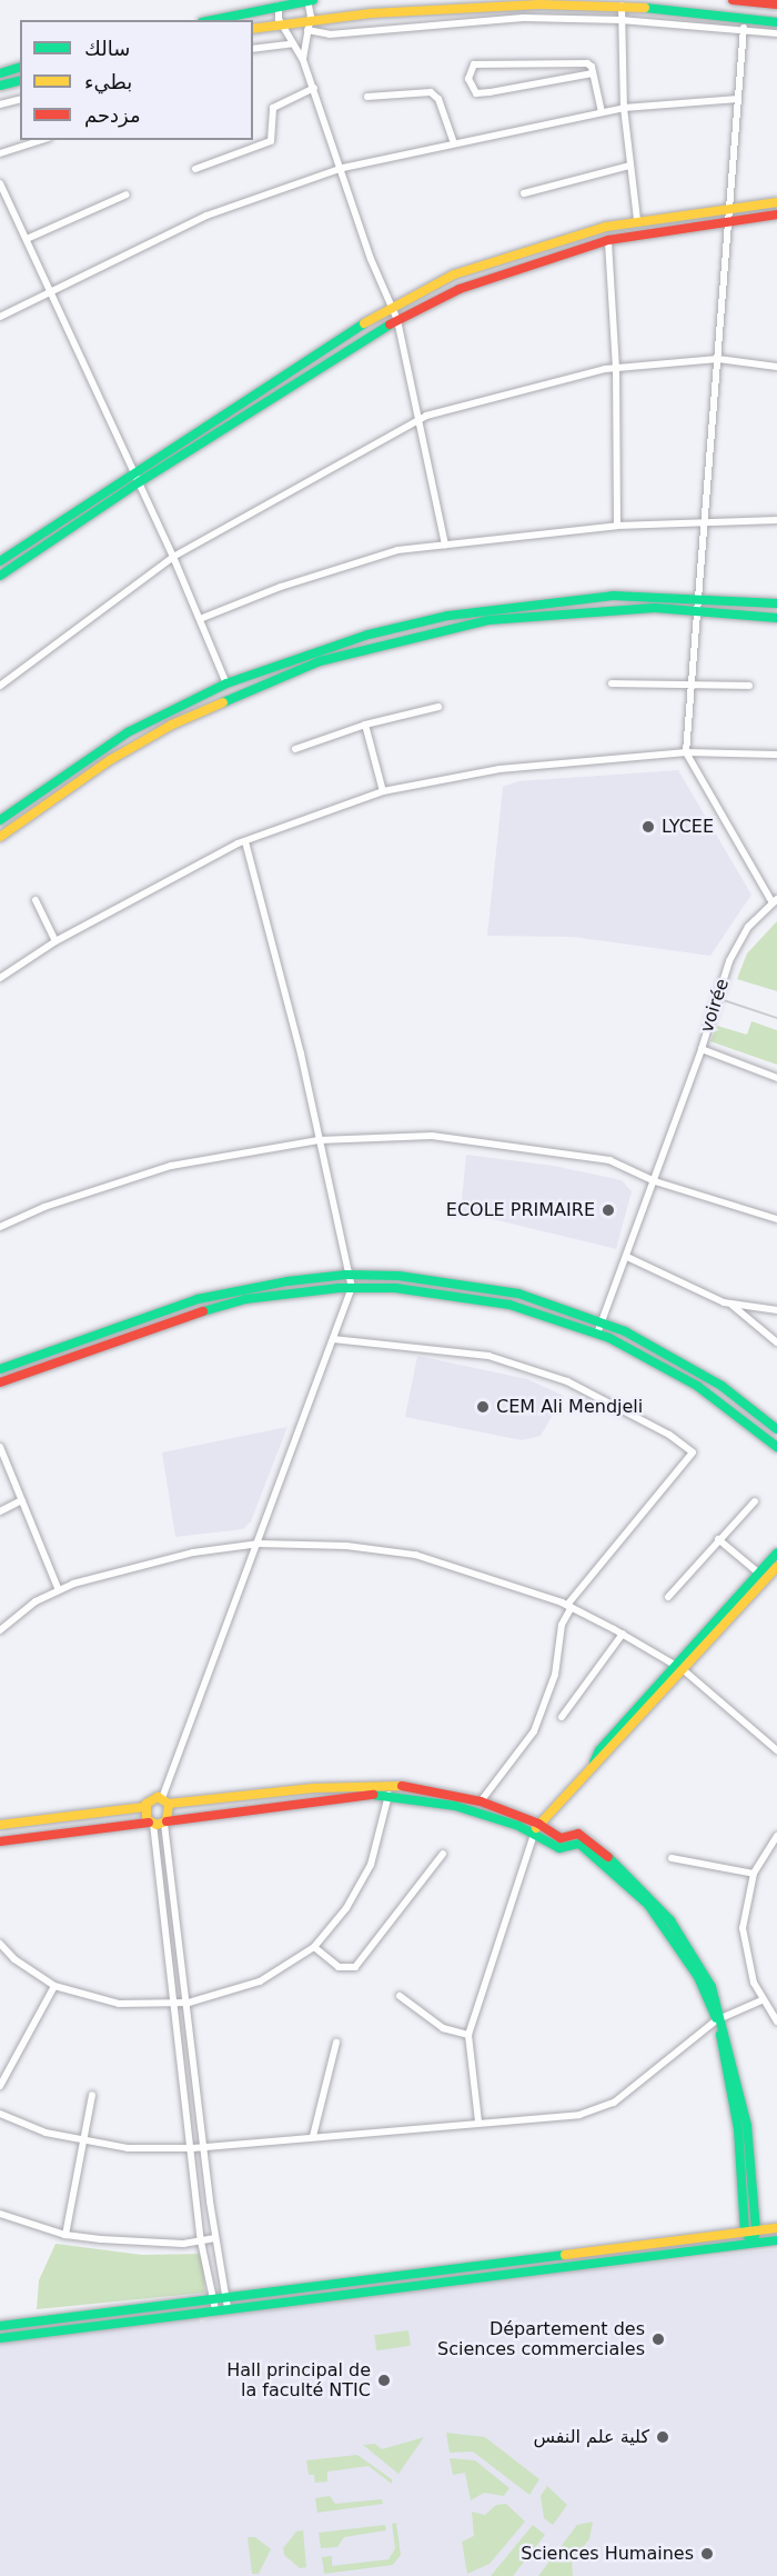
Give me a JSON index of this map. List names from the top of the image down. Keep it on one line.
{"streets":{"street":["voirée"]},"places":["LYCEE","ECOLE PRIMAIRE","CEM Ali Mendjeli","Département des Sciences commerciales","Hall principal de la faculté NTIC","كلية علم النفس","Sciences Humaines"],"legend":["سالك","بطيء","مزدحم"]}
